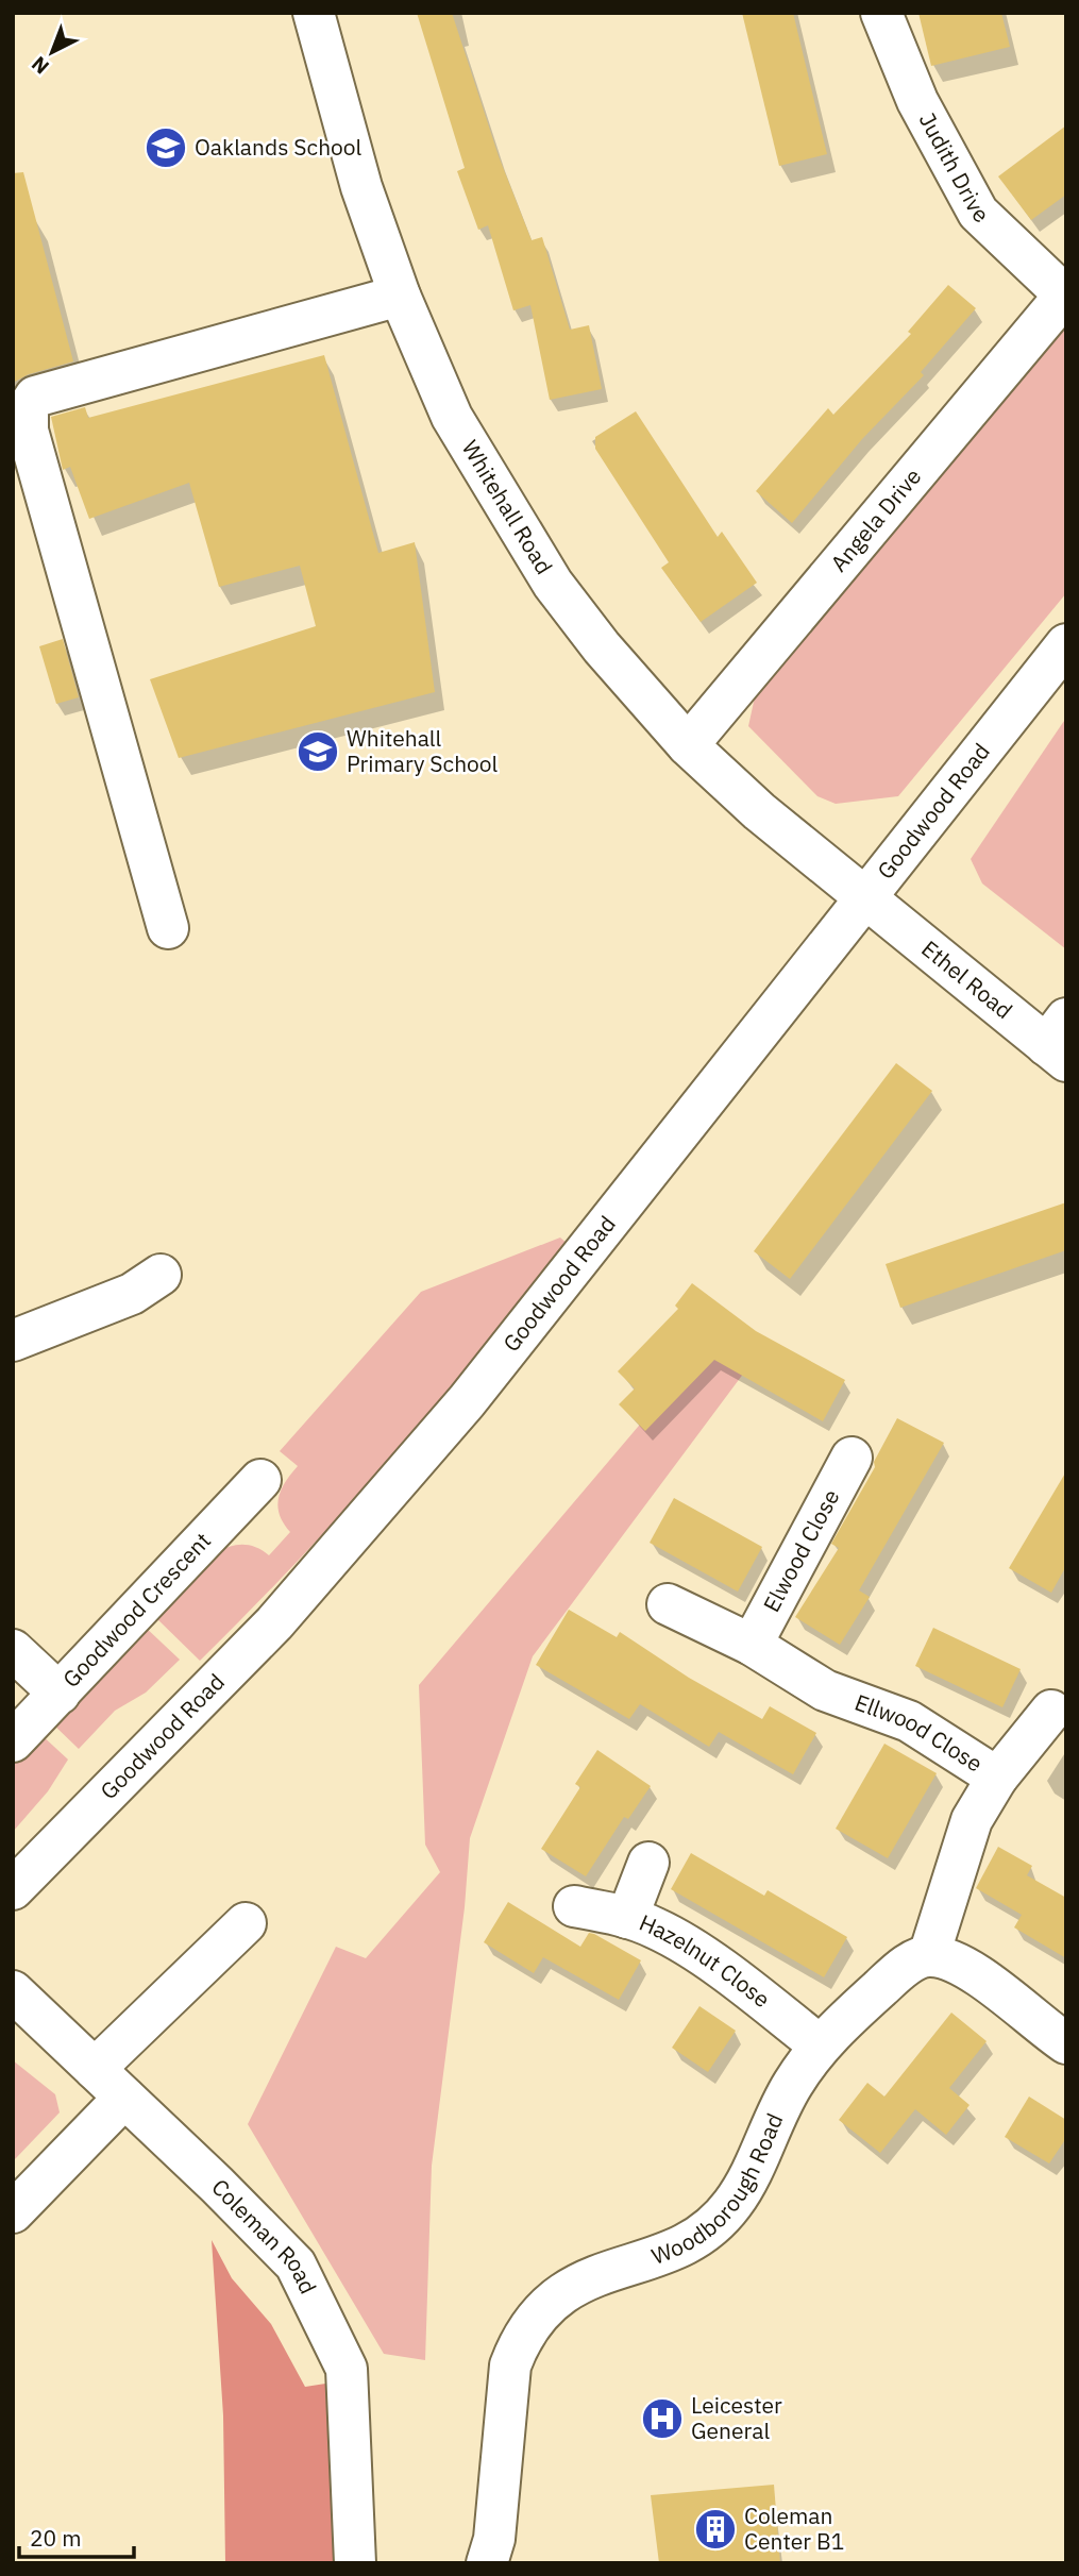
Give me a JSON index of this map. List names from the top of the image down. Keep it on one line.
{"streets":{"street":["Judith Drive","Whitehall Road","Angela Drive","Goodwood Road","Ethel Road","Elwood Close","Goodwood Crescent","Ellwood Close","Hazelnut Close","Woodborough Road","Coleman Road"]},"crossings":[["Judith Drive","Angela Drive"],["Whitehall Road","Angela Drive"],["Whitehall Road","Goodwood Road"],["Whitehall Road","Ethel Road"],["Goodwood Road","Ethel Road"],["Elwood Close","Ellwood Close"],["Ellwood Close","Woodborough Road"],["Hazelnut Close","Woodborough Road"]],"places":{"school or university":["Oaklands School","Whitehall Primary School"],"hospital":["Leicester General"],"building":["Coleman Center B1"]},"scale_bar":"20 m","north":"bottom left"}
